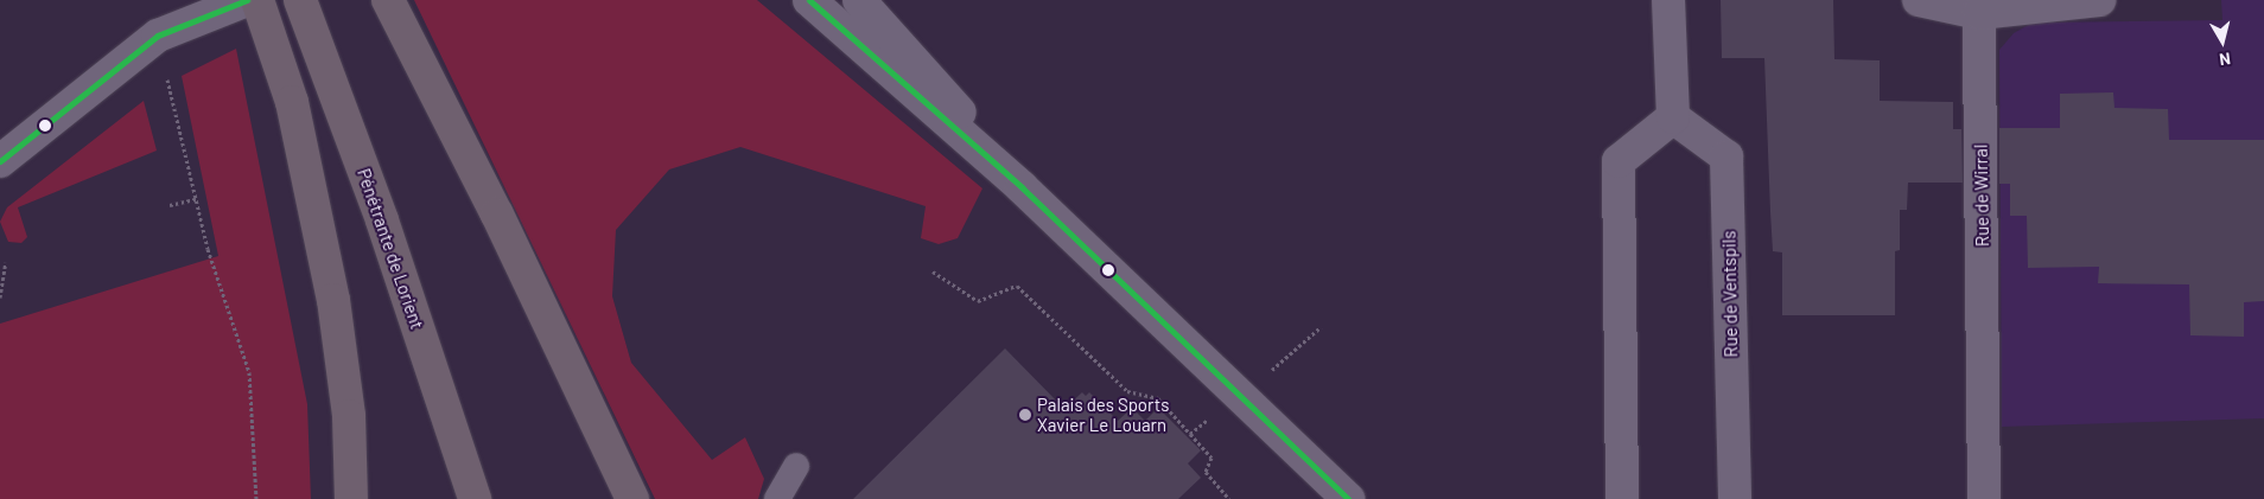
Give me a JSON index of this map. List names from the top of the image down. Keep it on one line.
{"streets":{"main road":["Pénétrante de Lorient"],"street":["Rue de Wirral","Rue de Ventspils"]},"places":["Palais des Sports Xavier Le Louarn"],"north":"bottom"}
